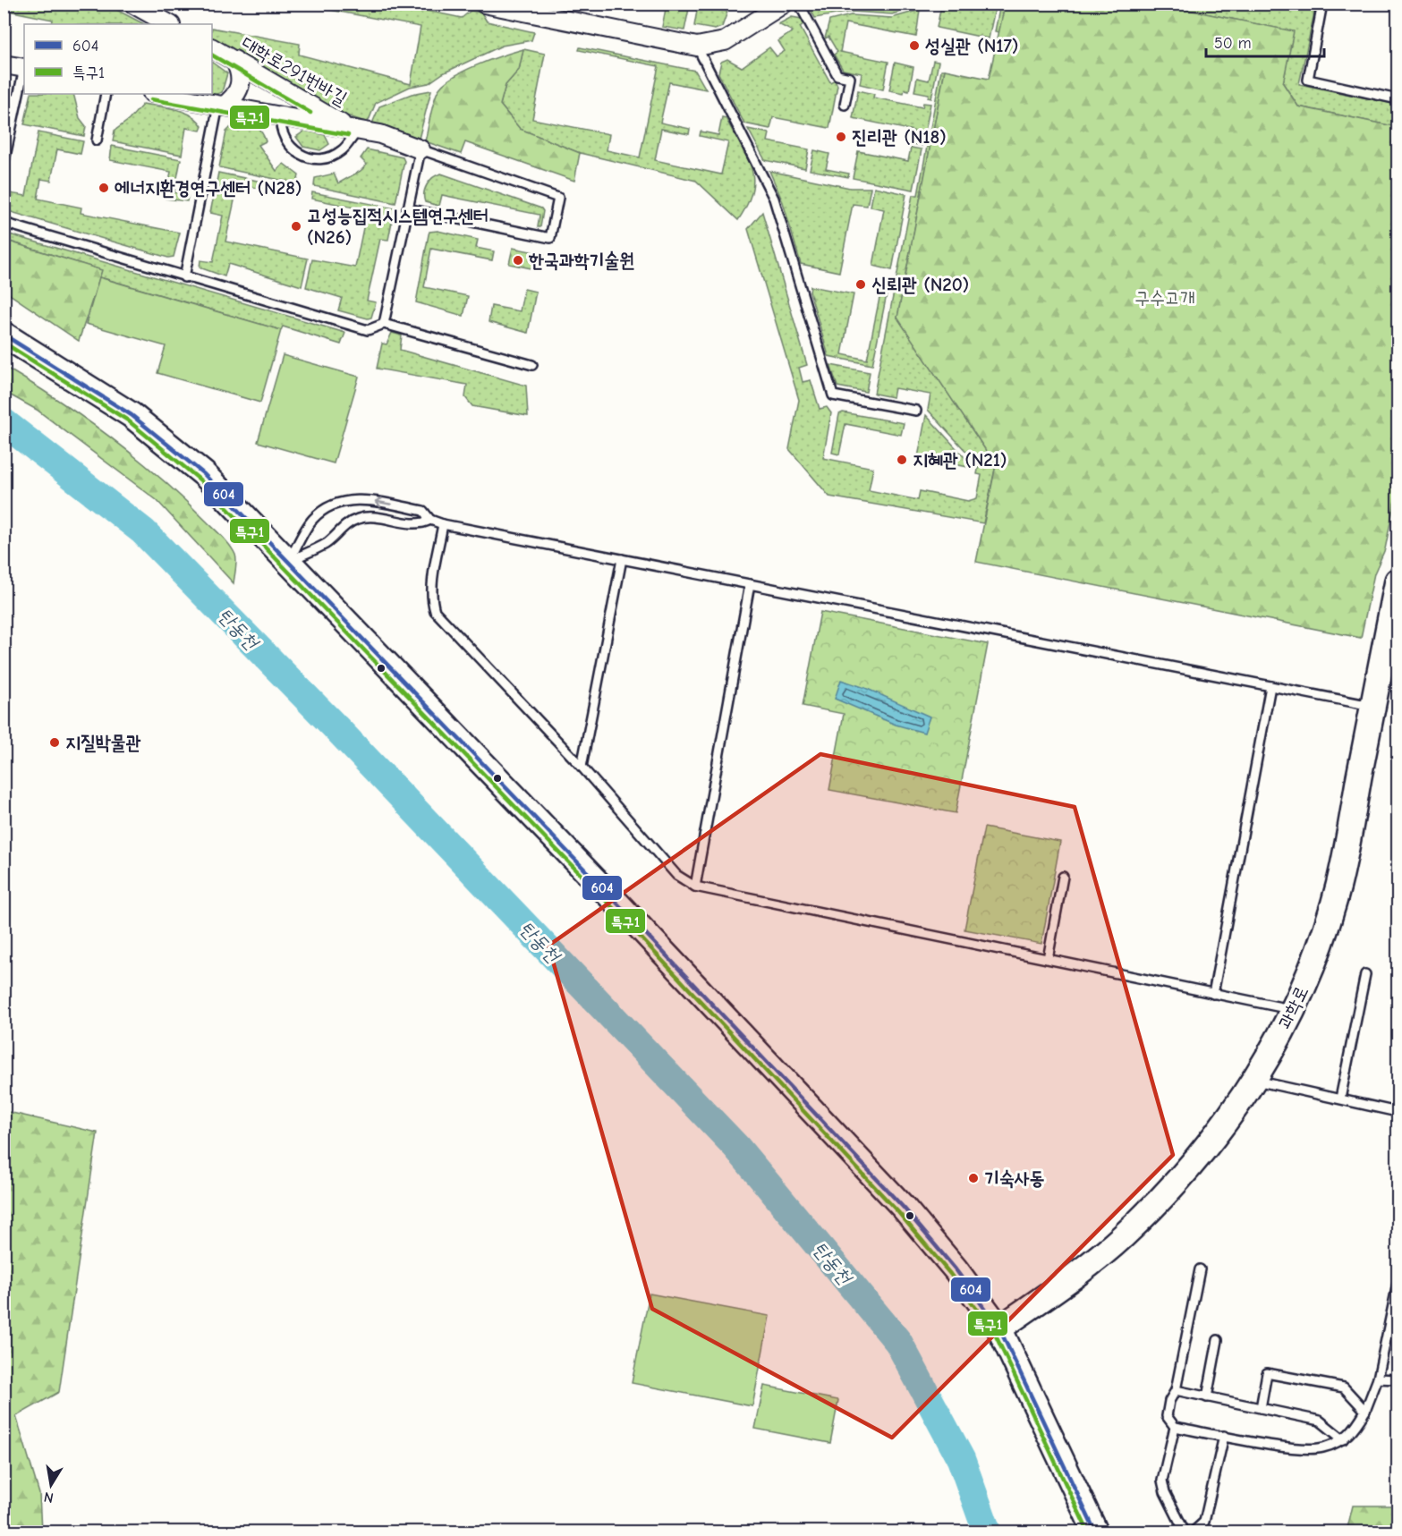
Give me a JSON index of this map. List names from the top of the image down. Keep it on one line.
{"streets":{"main road":["과학로"],"street":["대학로291번바길"]},"water":["탄동천"],"parks":["구수고개"],"places":["성실관 (N17)","진리관 (N18)","에너지환경연구센터 (N28)","고성능집적시스템연구센터 (N26)","한국과학기술원","신뢰관 (N20)","지혜관 (N21)","지질박물관","기숙사동"],"lines":["transit line 특구1","transit line 604"],"legend":["604","특구1"],"scale_bar":"50 m","north":"bottom"}
